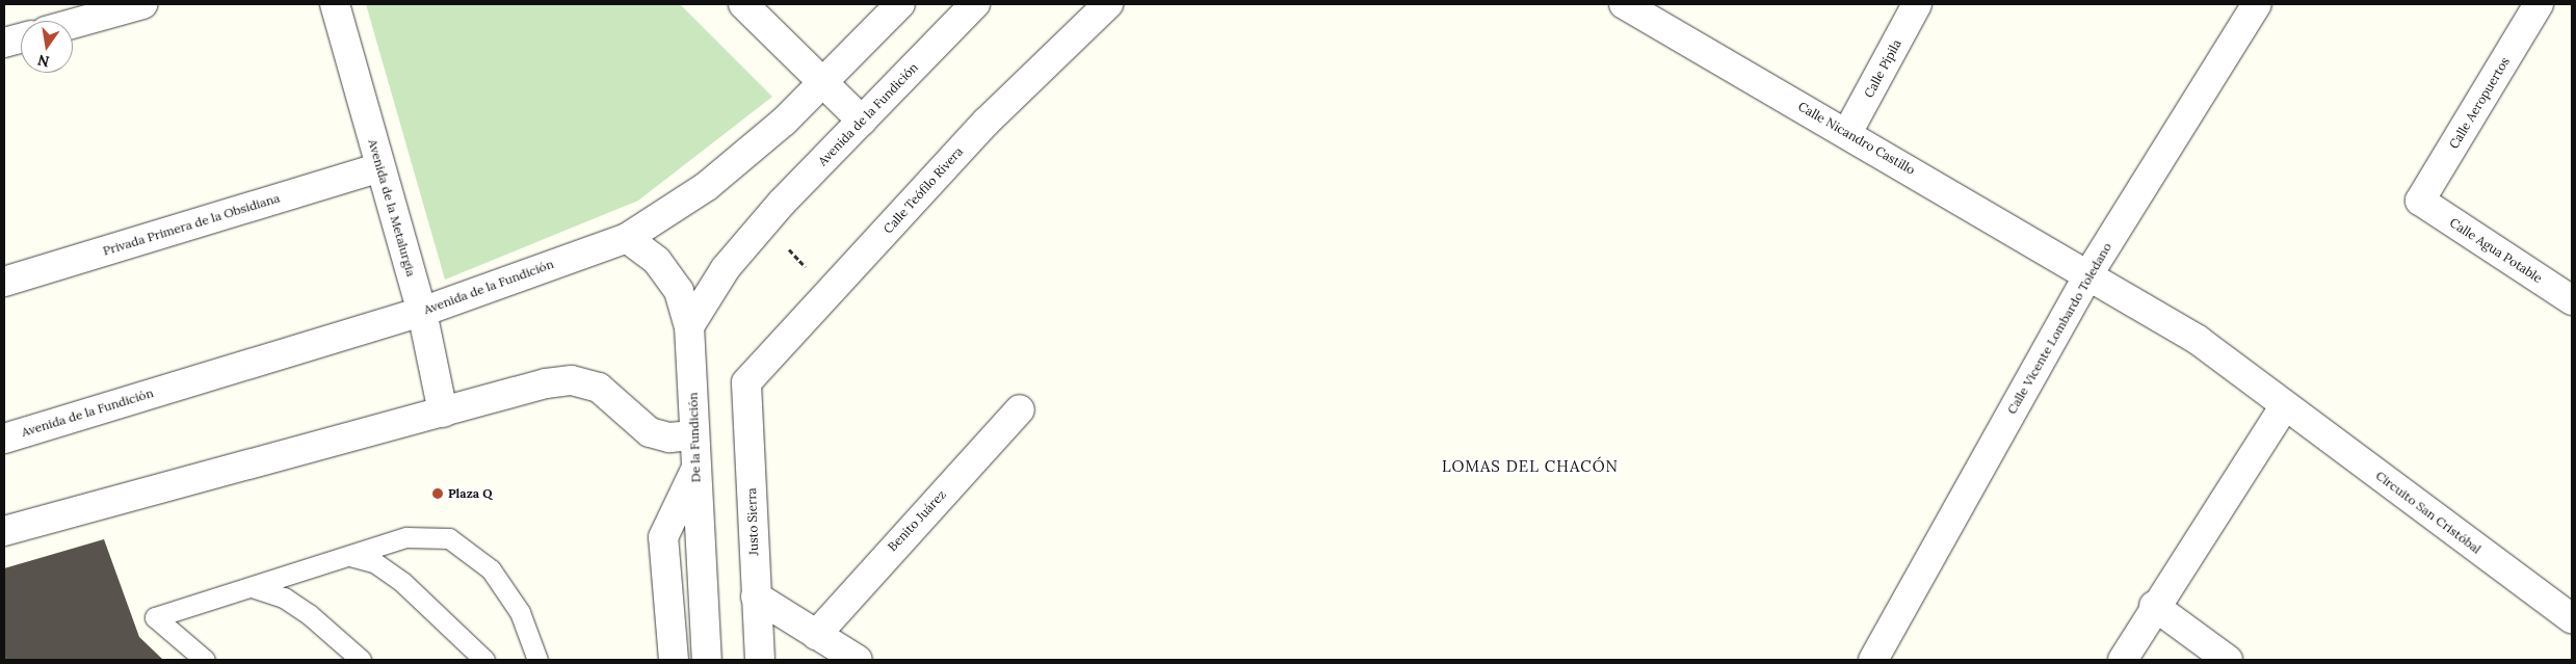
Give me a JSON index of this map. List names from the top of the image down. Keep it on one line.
{"streets":{"street":["Calle Pípila","Calle Aeropuertos","Avenida de la Fundición","Calle Nicandro Castillo","Calle Teófilo Rivera","Avenida de la Metalurgia","Privada Primera de la Obsidiana","Calle Agua Potable","Calle Vicente Lombardo Toledano","De la Fundición","Circuito San Cristóbal","Benito Juárez","Justo Sierra"]},"crossings":[["Calle Pípila","Calle Nicandro Castillo"],["Calle Aeropuertos","Calle Agua Potable"],["Avenida de la Fundición","Avenida de la Metalurgia"],["Avenida de la Fundición","De la Fundición"],["Calle Nicandro Castillo","Calle Vicente Lombardo Toledano"],["Calle Nicandro Castillo","Circuito San Cristóbal"],["Calle Teófilo Rivera","Justo Sierra"],["Avenida de la Metalurgia","Privada Primera de la Obsidiana"],["Calle Vicente Lombardo Toledano","Circuito San Cristóbal"]],"districts":["LOMAS DEL CHACÓN"],"places":["Plaza Q"],"north":"bottom"}
